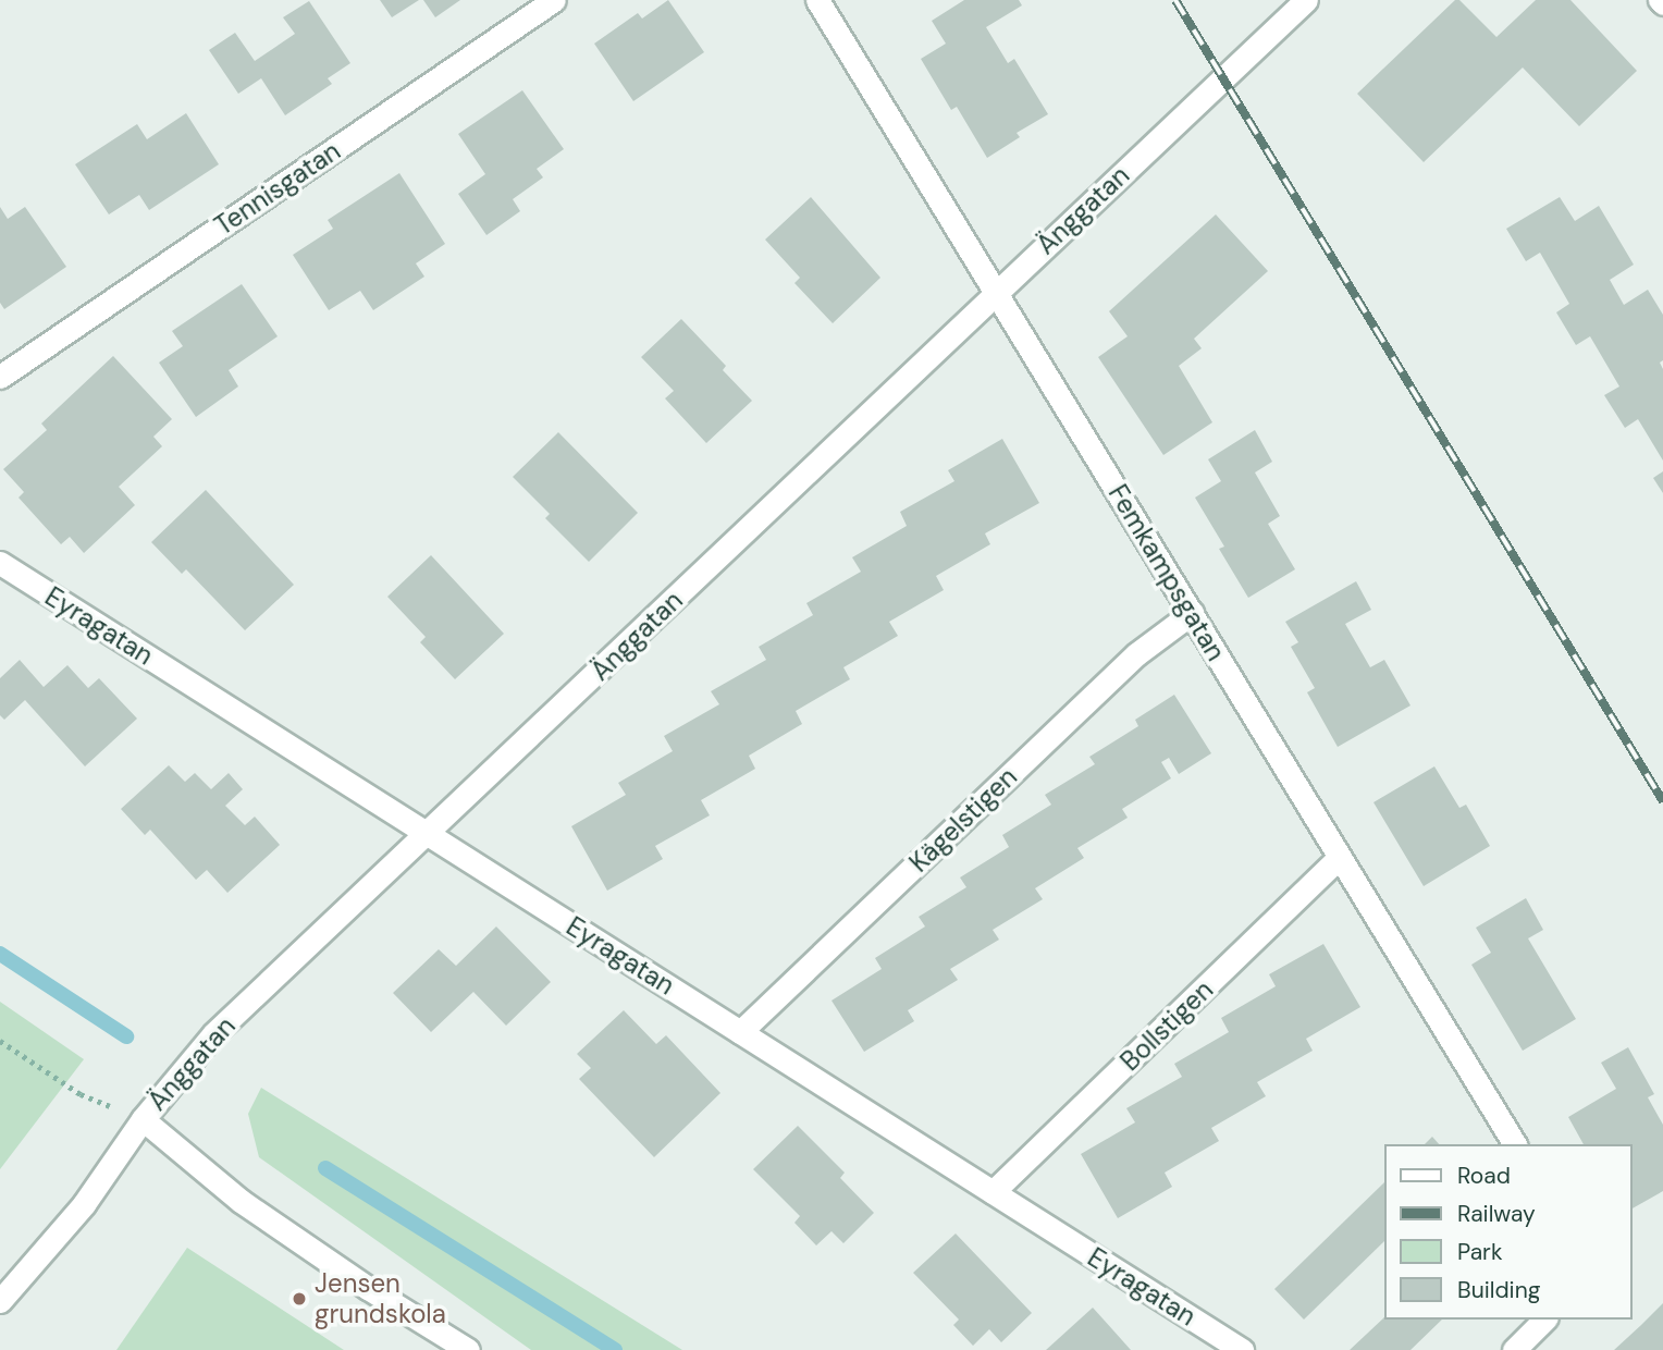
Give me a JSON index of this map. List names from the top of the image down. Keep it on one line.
{"streets":{"street":["Tennisgatan","Änggatan","Femkampsgatan","Eyragatan","Kägelstigen","Bollstigen"]},"crossings":[["Änggatan","Femkampsgatan"],["Änggatan","Eyragatan"],["Femkampsgatan","Kägelstigen"],["Femkampsgatan","Bollstigen"],["Eyragatan","Kägelstigen"],["Eyragatan","Bollstigen"]],"places":["Jensen grundskola"],"legend":["Road","Railway","Park","Building"]}
